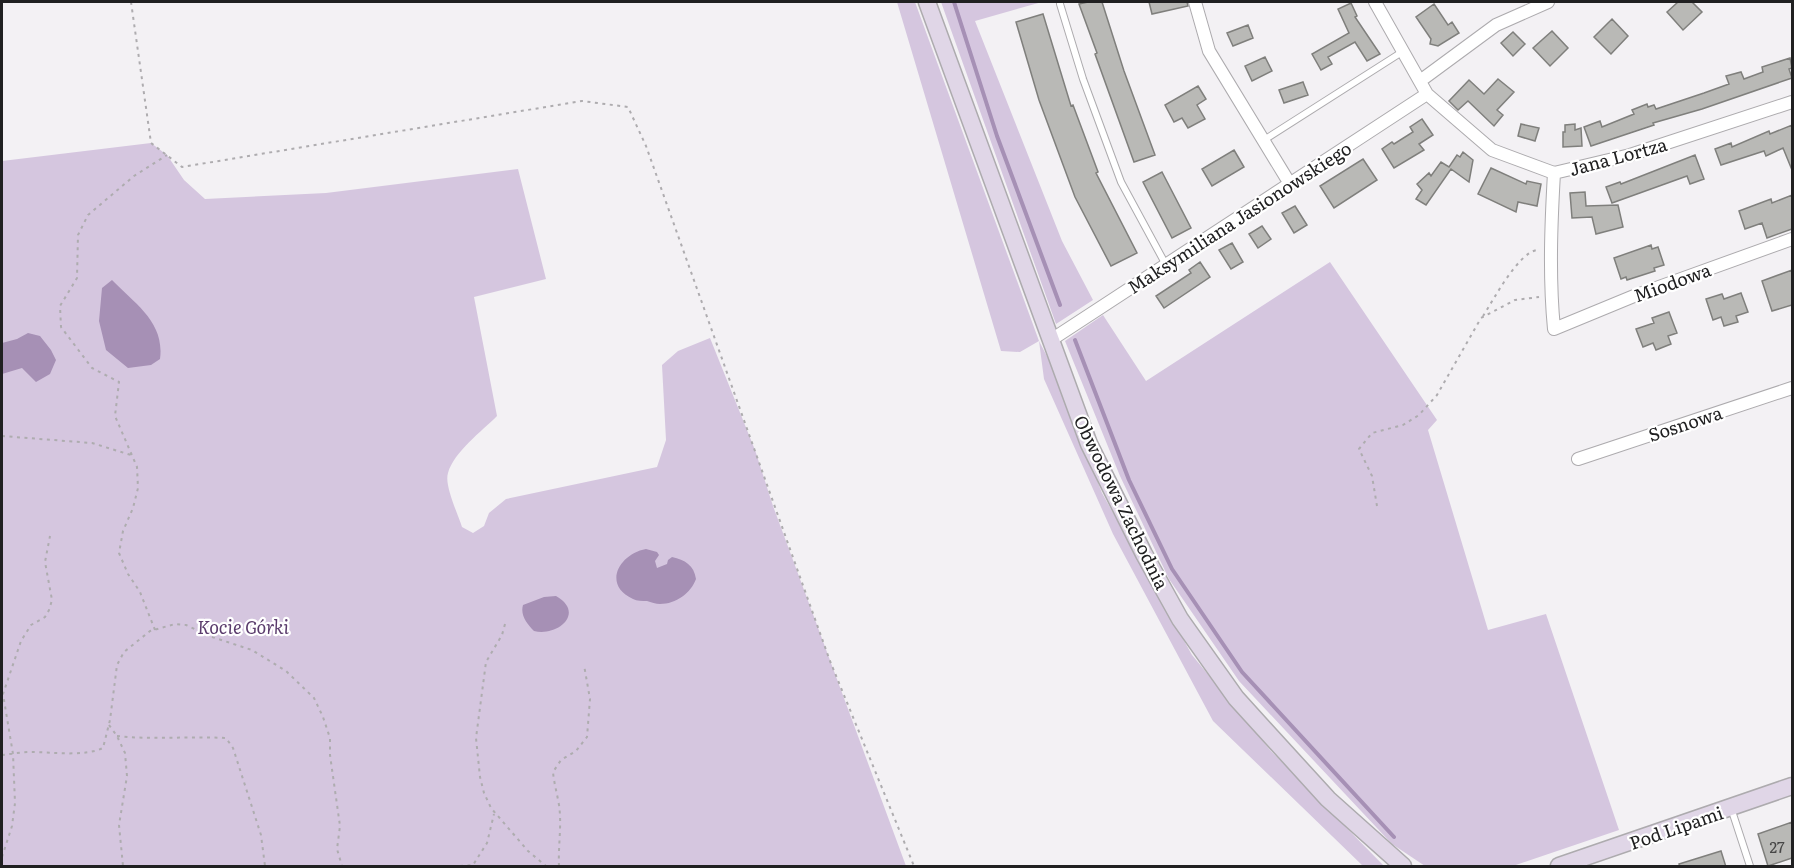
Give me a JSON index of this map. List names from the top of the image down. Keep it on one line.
{"streets":{"main road":["Obwodowa Zachodnia","Pod Lipami"],"street":["Jana Lortza","Maksymiliana Jasionowskiego","Miodowa","Sosnowa"]},"crossings":[["Jana Lortza","Maksymiliana Jasionowskiego"],["Maksymiliana Jasionowskiego","Obwodowa Zachodnia"]],"parks":["Kocie Górki"],"house_numbers":["27"]}
